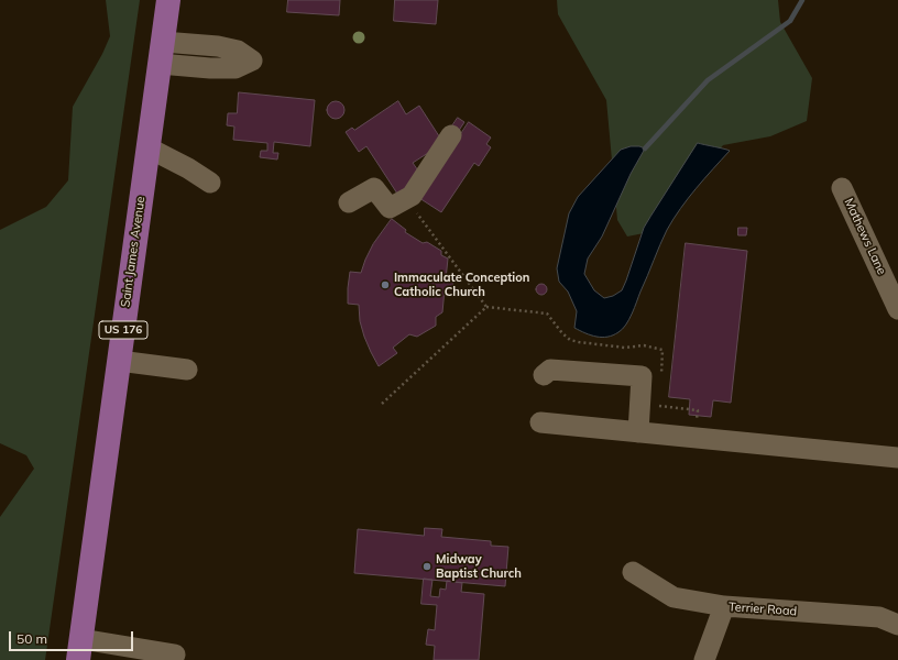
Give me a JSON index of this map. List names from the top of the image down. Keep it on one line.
{"streets":{"main road":["Saint James Avenue","US 176"],"street":["Mathews Lane","Terrier Road"]},"places":["Immaculate Conception Catholic Church","Midway Baptist Church"],"scale_bar":"50 m"}
